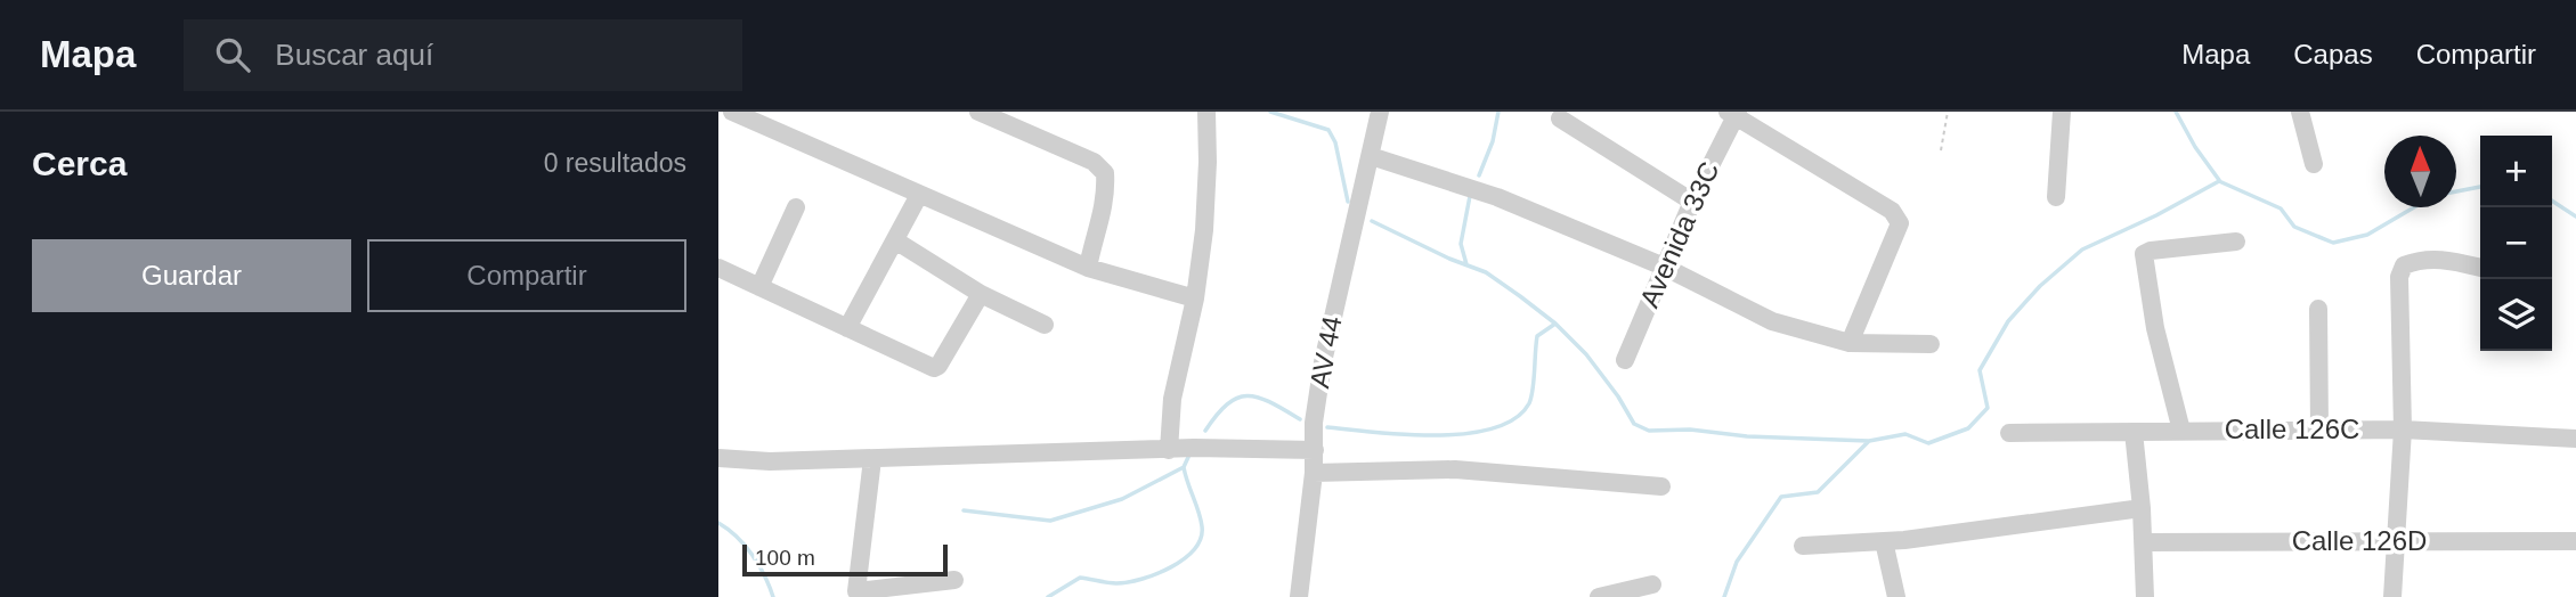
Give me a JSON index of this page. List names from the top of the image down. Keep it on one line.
{"streets":{"street":["Avenida 33C","AV 44","Calle 126C","Calle 126D"]},"scale_bar":"100 m","north":"top","page":{"header":"Mapa","search":"Buscar aquí","nav":["Mapa","Capas","Compartir"],"heading":["Cerca","0 resultados"],"map_buttons":["+","−"],"buttons":["Guardar","Compartir"],"scale":"100 m"}}
